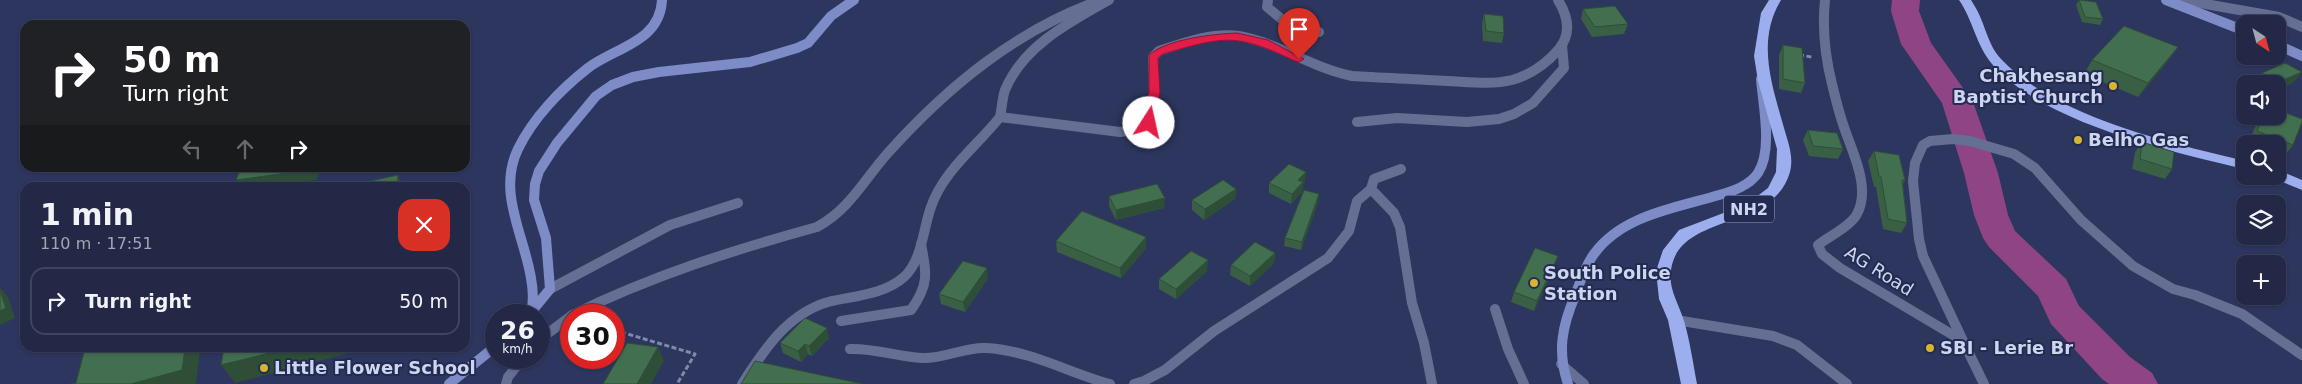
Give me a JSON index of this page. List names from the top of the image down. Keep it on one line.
{"streets":{"highway":["NH2"],"street":["AG Road"]},"places":["Chakhesang Baptist Church","Belho Gas","South Police Station","SBI - Lerie Br","Little Flower School"],"north":"bottom right","page":{"map_buttons":"+","turn":["50 m","Turn right"],"heading":["1 min","110 m · 17:51"],"list":[{"name":"Turn right","value":"50 m"}],"speed":"26 km/h","limit":"30"}}
